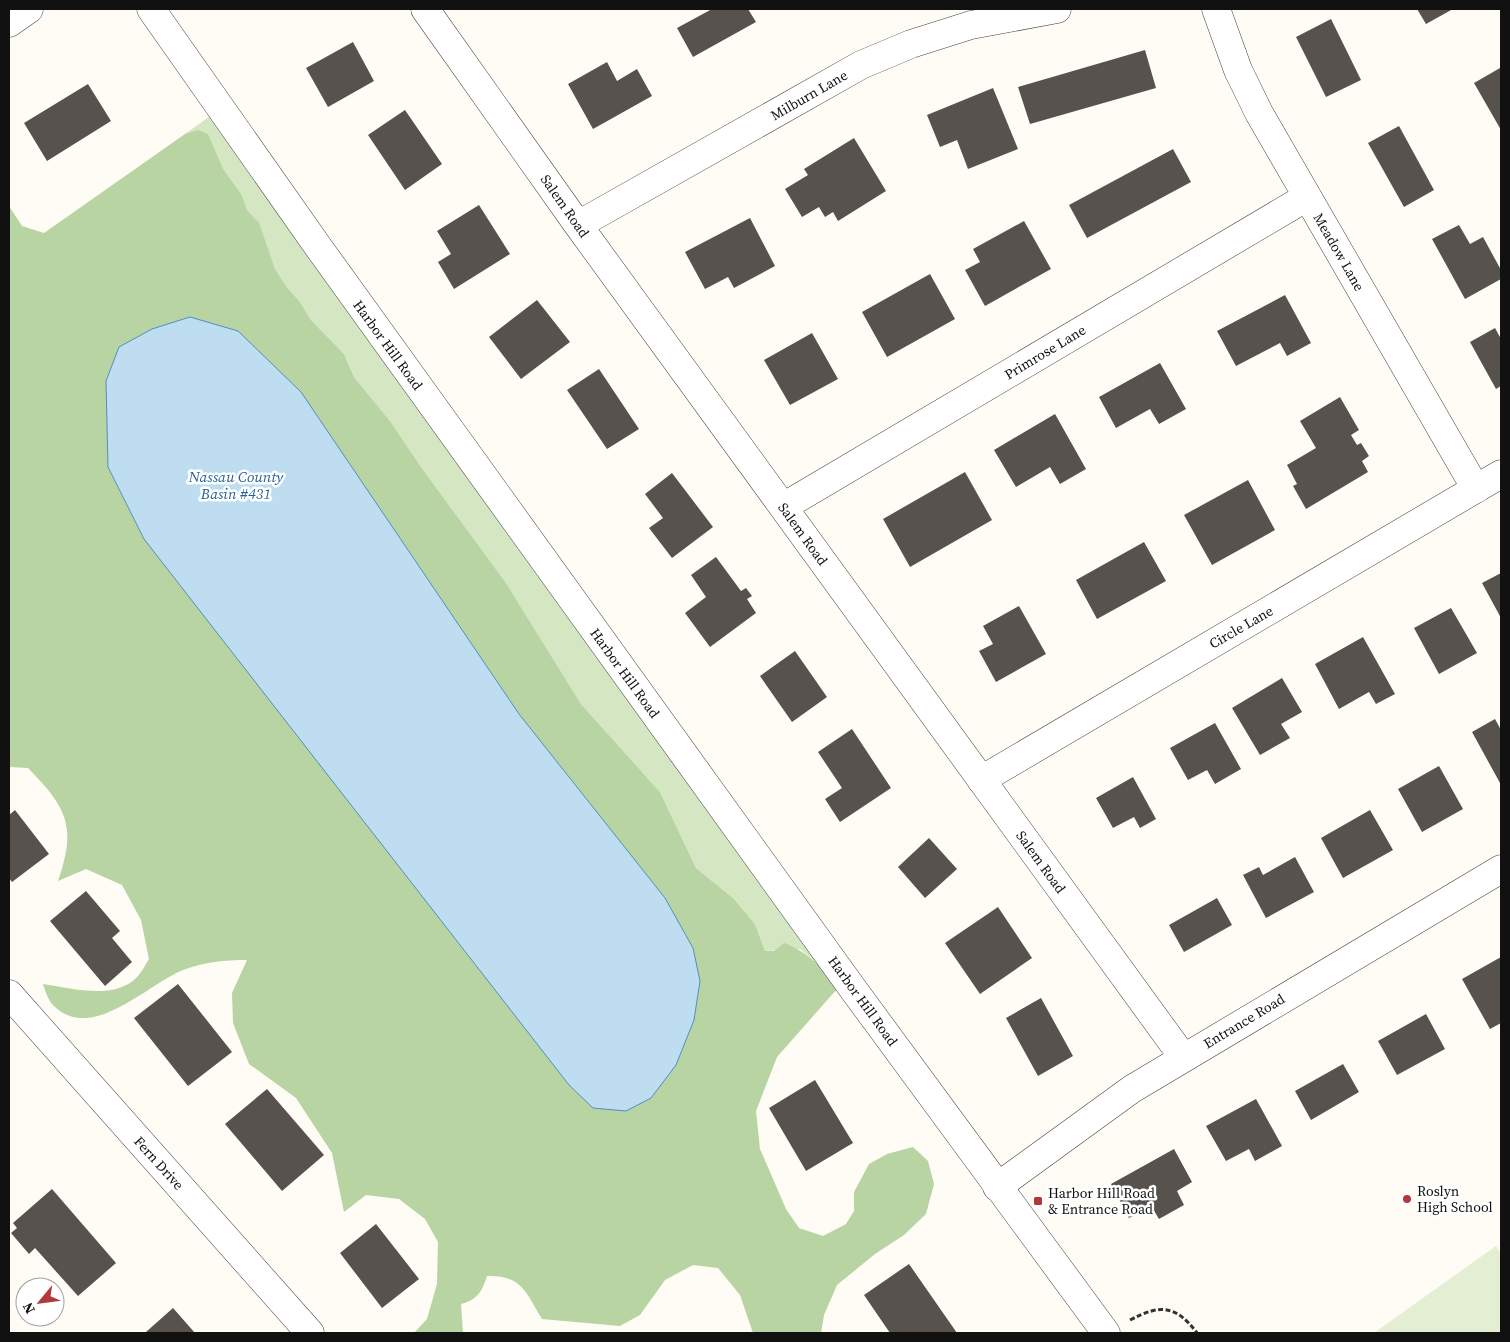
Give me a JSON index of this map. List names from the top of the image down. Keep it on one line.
{"streets":{"street":["Milburn Lane","Salem Road","Meadow Lane","Harbor Hill Road","Primrose Lane","Circle Lane","Entrance Road","Fern Drive"]},"crossings":[["Milburn Lane","Salem Road"],["Salem Road","Primrose Lane"],["Salem Road","Circle Lane"],["Salem Road","Entrance Road"],["Meadow Lane","Primrose Lane"],["Meadow Lane","Circle Lane"],["Harbor Hill Road","Entrance Road"]],"water":["Nassau County Basin #431"],"places":{"other":["Roslyn High School"],"transit":["Harbor Hill Road & Entrance Road"]},"north":"bottom left"}
